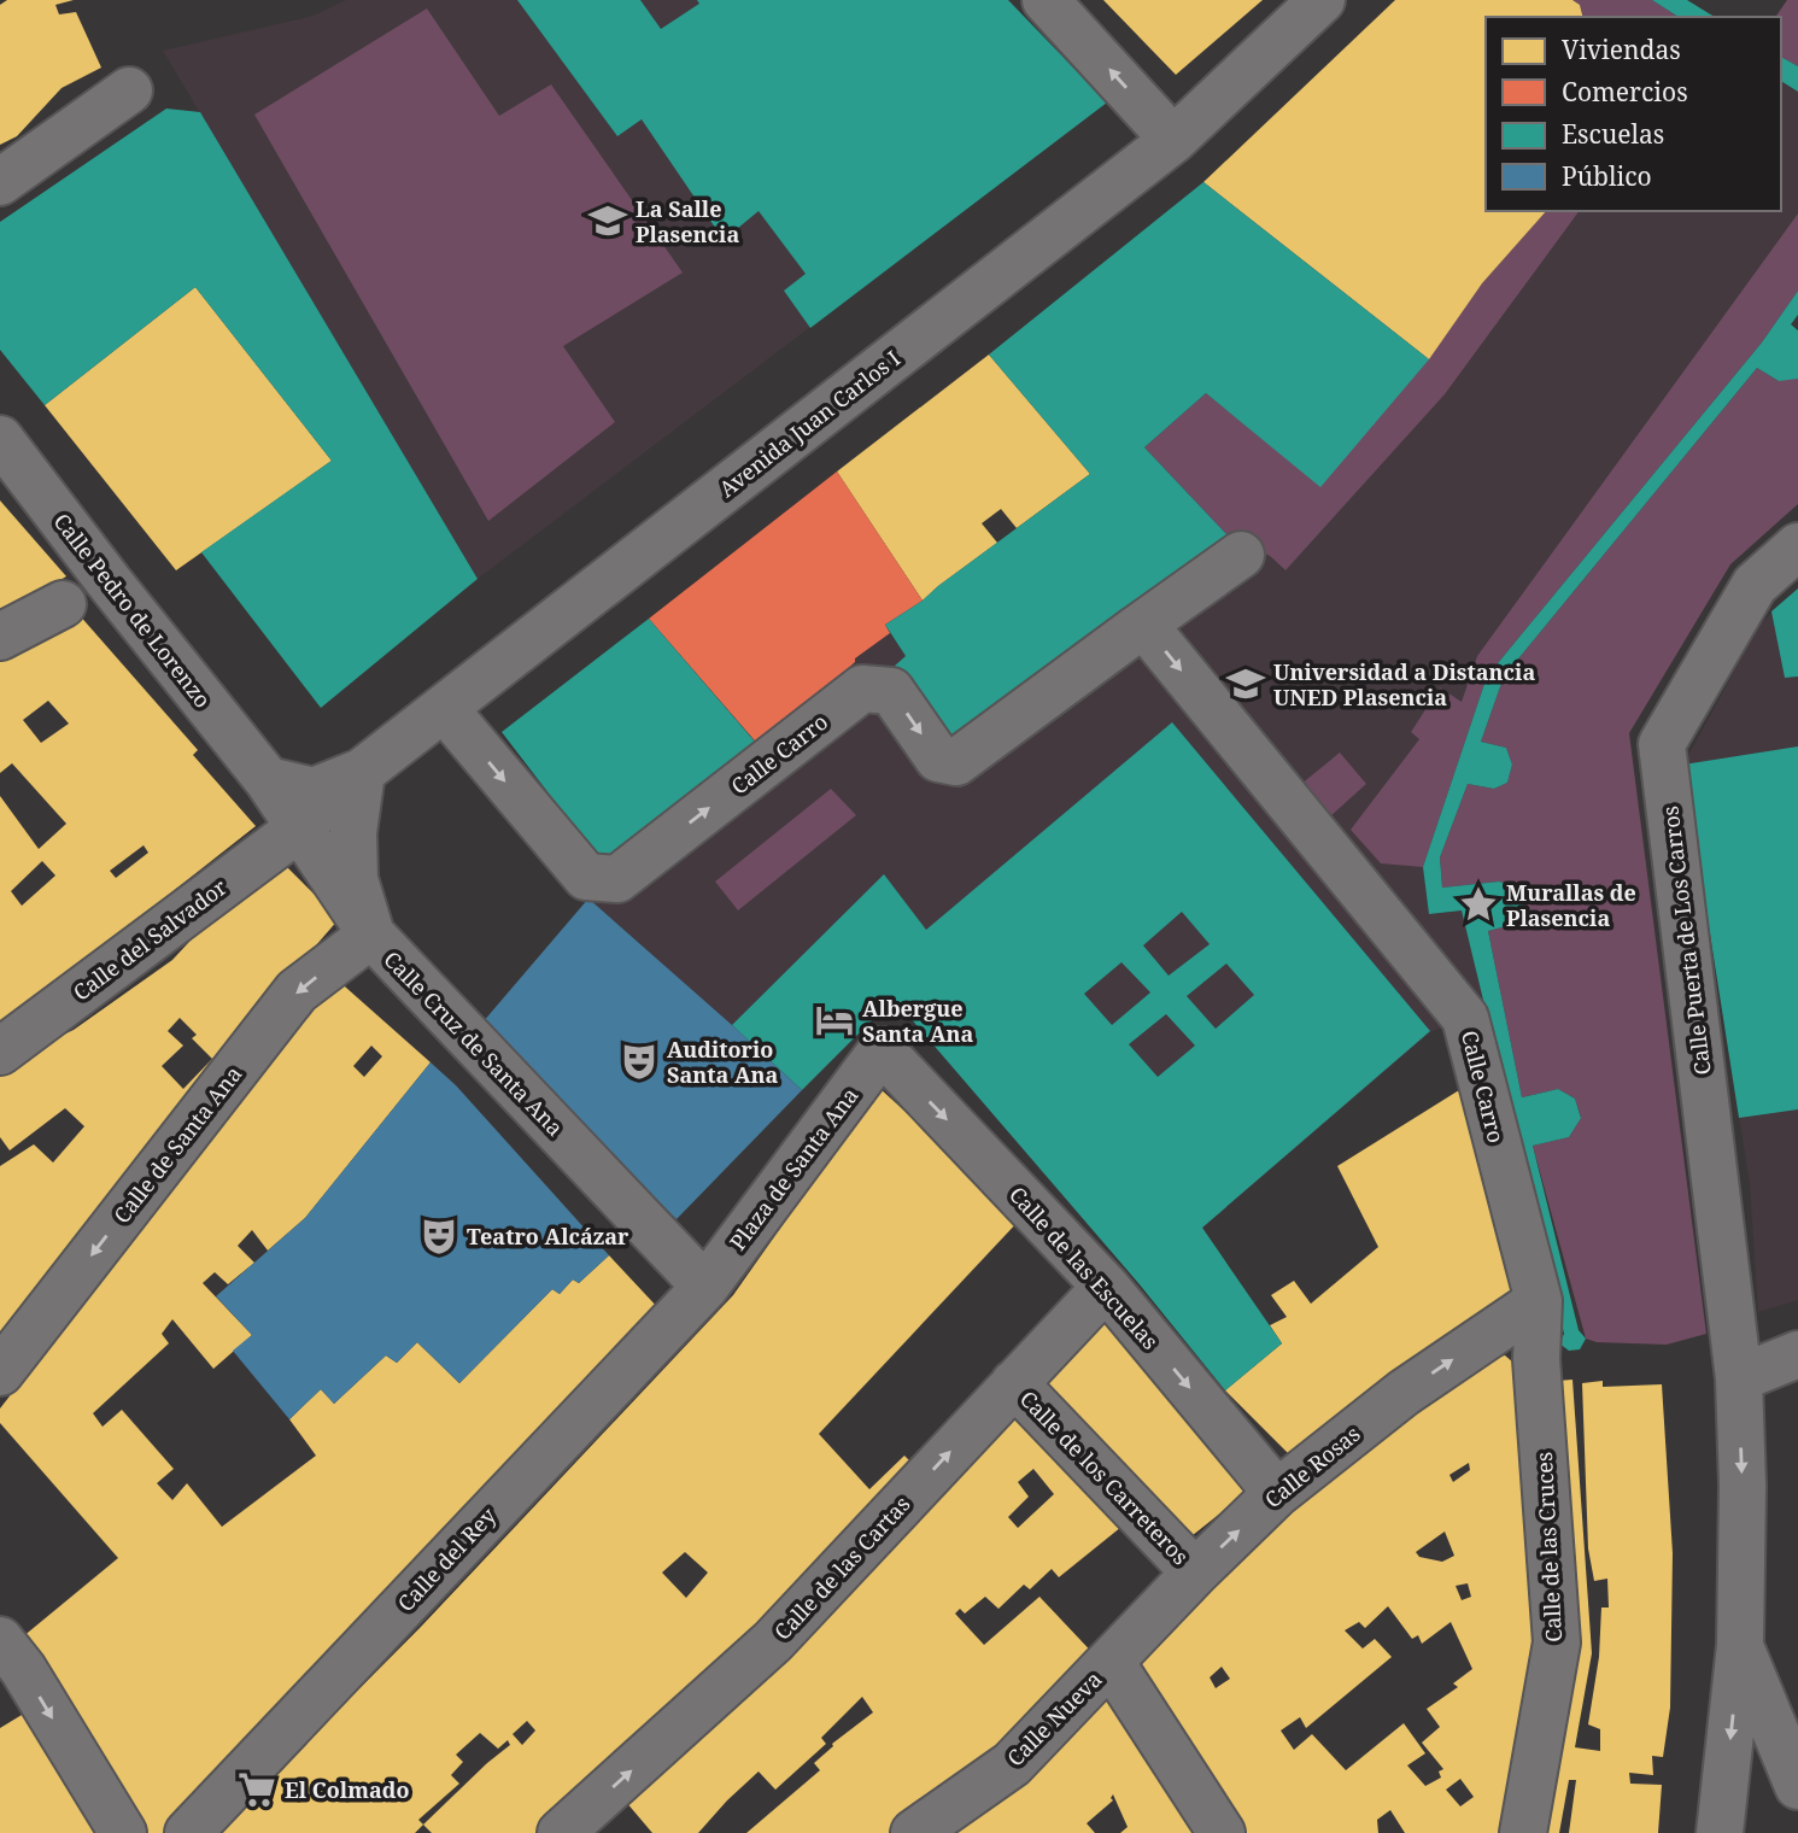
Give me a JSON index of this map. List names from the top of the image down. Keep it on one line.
{"streets":{"street":["Avenida Juan Carlos I","Calle Pedro de Lorenzo","Calle Carro","Calle del Salvador","Calle Puerta de Los Carros","Calle Cruz de Santa Ana","Calle de Santa Ana","Plaza de Santa Ana","Calle de las Escuelas","Calle Rosas","Calle de los Carreteros","Calle de las Cruces","Calle del Rey","Calle de las Cartas","Calle Nueva"]},"crossings":[["Avenida Juan Carlos I","Calle Pedro de Lorenzo"],["Avenida Juan Carlos I","Calle Carro"],["Avenida Juan Carlos I","Calle del Salvador"],["Avenida Juan Carlos I","Calle Cruz de Santa Ana"],["Calle Pedro de Lorenzo","Calle Cruz de Santa Ana"],["Calle Carro","Calle Rosas"],["Calle Carro","Calle de las Cruces"],["Calle del Salvador","Calle Cruz de Santa Ana"],["Calle Cruz de Santa Ana","Calle de Santa Ana"],["Calle Cruz de Santa Ana","Plaza de Santa Ana"],["Calle Cruz de Santa Ana","Calle del Rey"],["Plaza de Santa Ana","Calle de las Escuelas"],["Plaza de Santa Ana","Calle del Rey"],["Calle de las Escuelas","Calle Rosas"],["Calle de las Escuelas","Calle de las Cartas"],["Calle Rosas","Calle de los Carreteros"],["Calle Rosas","Calle Nueva"],["Calle de los Carreteros","Calle de las Cartas"]],"one_way":["Calle de Santa Ana","Calle de las Escuelas","Calle Rosas","Calle de las Cartas"],"places":{"school or university":["La Salle Plasencia","Universidad a Distancia UNED Plasencia"],"place":["Murallas de Plasencia"],"hotel":["Albergue Santa Ana"],"theatre":["Auditorio Santa Ana","Teatro Alcázar"],"supermarket":["El Colmado"]},"legend":["Viviendas","Comercios","Escuelas","Público"]}
